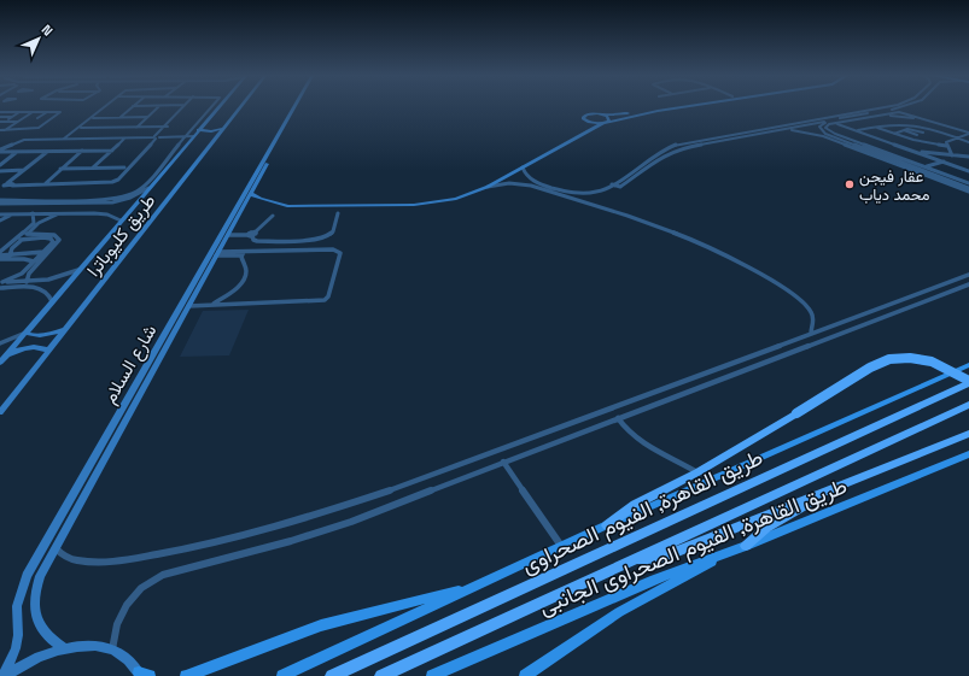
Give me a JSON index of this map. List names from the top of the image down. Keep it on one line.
{"streets":{"highway":["طريق القاهرة, الفيوم الصحراوى"],"main road":["طريق كليوباترا","شارع السلام","طريق القاهرة, الفيوم الصحراوى الجانبى"]},"places":["عقار فيجن محمد دياب"],"north":"top right"}
